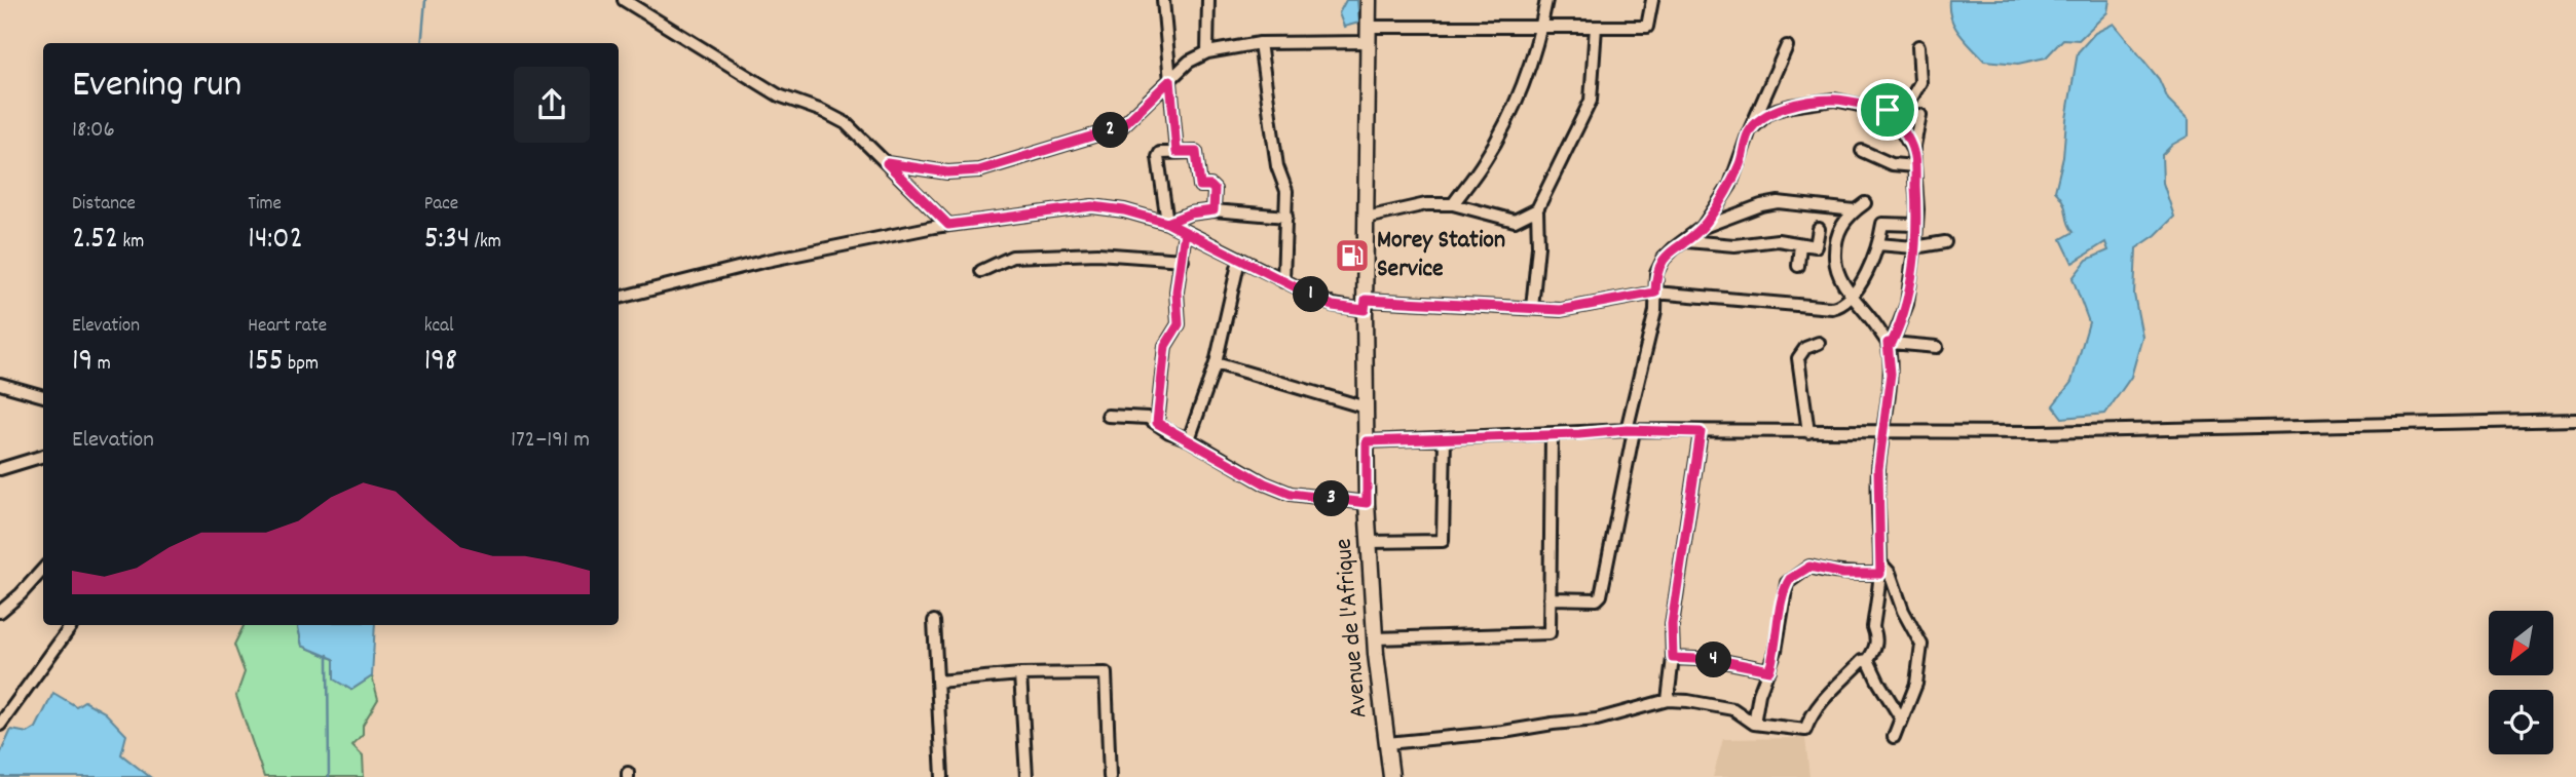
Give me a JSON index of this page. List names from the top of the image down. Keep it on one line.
{"streets":{"main road":["Avenue de l'Afrique"]},"places":{"fuel station":["Morey Station Service"]},"north":"bottom left","page":{"heading":["Evening run","18:06"],"pins":["2","1","3","4"],"stats":[["Distance","2.52 km"],["Time","14:02"],["Pace","5:34 /km"],["Elevation","19 m"],["Heart rate","155 bpm"],["kcal","198"]],"chart":["Elevation","172–191 m"]}}
